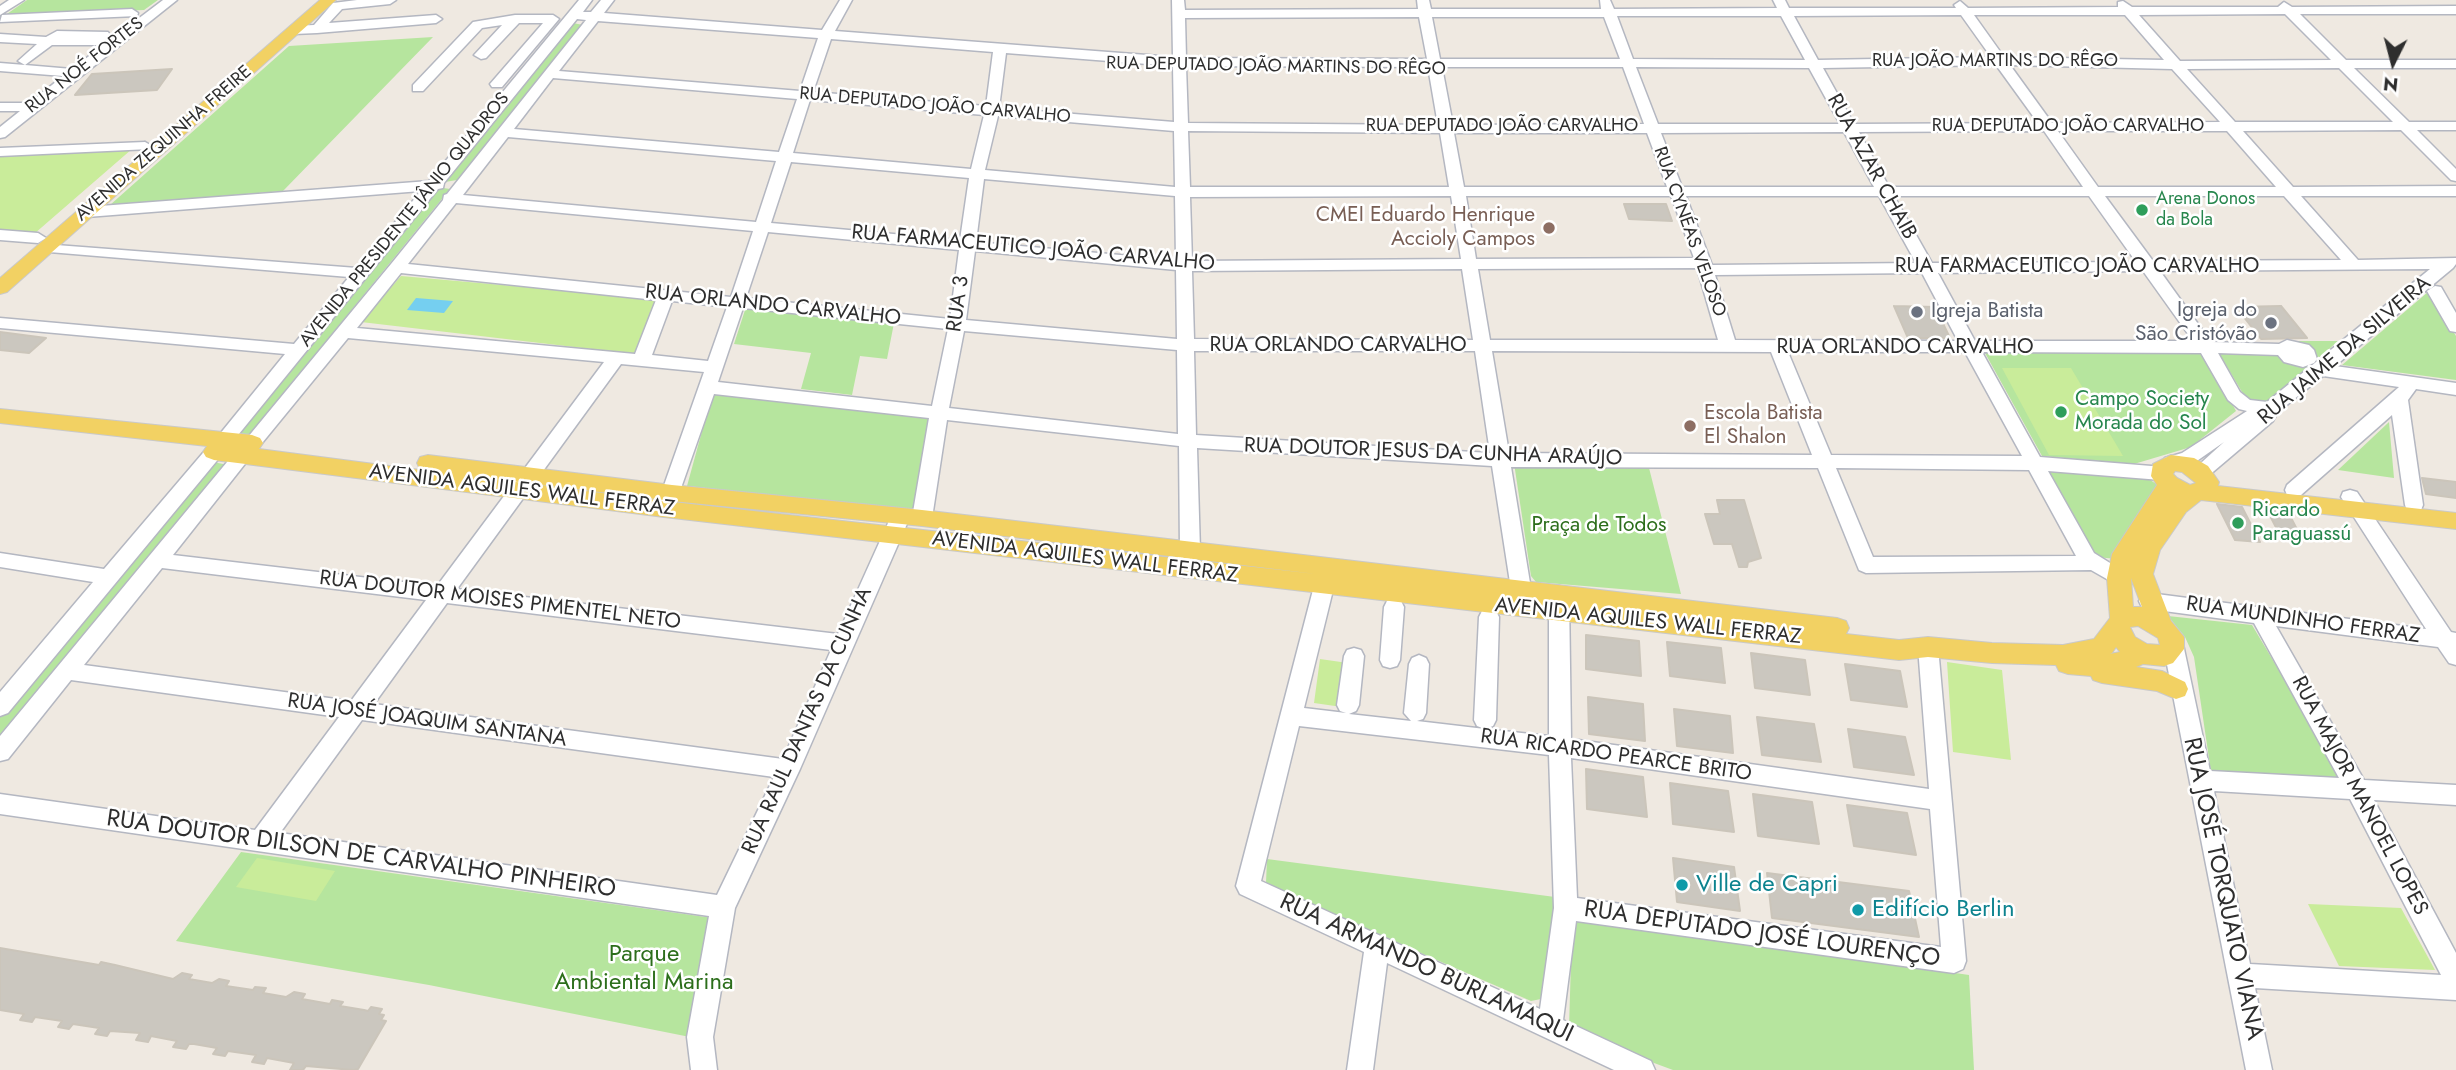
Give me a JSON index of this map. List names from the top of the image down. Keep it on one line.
{"streets":{"main road":["AVENIDA ZEQUINHA FREIRE","RUA JAIME DA SILVEIRA","AVENIDA AQUILES WALL FERRAZ"],"street":["RUA JOÃO MARTINS DO RÊGO","RUA NOÉ FORTES","RUA DEPUTADO JOÃO MARTINS DO RÊGO","RUA DEPUTADO JOÃO CARVALHO","RUA AZAR CHAIB","AVENIDA PRESIDENTE JÂNIO QUADROS","RUA CYNÉAS VELOSO","RUA FARMACEUTICO JOÃO CARVALHO","RUA 3","RUA ORLANDO CARVALHO","RUA DOUTOR JESUS DA CUNHA ARAÚJO","RUA DOUTOR MOISES PIMENTEL NETO","RUA MUNDINHO FERRAZ","RUA JOSÉ JOAQUIM SANTANA","RUA RAUL DANTAS DA CUNHA","RUA RICARDO PEARCE BRITO","RUA MAJOR MANOEL LOPES","RUA DOUTOR DILSON DE CARVALHO PINHEIRO","RUA JOSÉ TORQUATO VIANA","RUA DEPUTADO JOSÉ LOURENÇO","RUA ARMANDO BURLAMAQUI"]},"crossings":[["RUA JOÃO MARTINS DO RÊGO","RUA DEPUTADO JOÃO MARTINS DO RÊGO"],["RUA JOÃO MARTINS DO RÊGO","RUA AZAR CHAIB"],["RUA DEPUTADO JOÃO MARTINS DO RÊGO","RUA AZAR CHAIB"],["RUA DEPUTADO JOÃO MARTINS DO RÊGO","AVENIDA PRESIDENTE JÂNIO QUADROS"],["RUA DEPUTADO JOÃO MARTINS DO RÊGO","RUA CYNÉAS VELOSO"],["RUA DEPUTADO JOÃO MARTINS DO RÊGO","RUA 3"],["RUA DEPUTADO JOÃO CARVALHO","RUA AZAR CHAIB"],["RUA DEPUTADO JOÃO CARVALHO","AVENIDA PRESIDENTE JÂNIO QUADROS"],["RUA DEPUTADO JOÃO CARVALHO","RUA CYNÉAS VELOSO"],["RUA DEPUTADO JOÃO CARVALHO","RUA 3"],["RUA AZAR CHAIB","RUA FARMACEUTICO JOÃO CARVALHO"],["RUA AZAR CHAIB","RUA ORLANDO CARVALHO"],["RUA AZAR CHAIB","RUA DOUTOR JESUS DA CUNHA ARAÚJO"],["AVENIDA PRESIDENTE JÂNIO QUADROS","RUA FARMACEUTICO JOÃO CARVALHO"],["AVENIDA PRESIDENTE JÂNIO QUADROS","RUA ORLANDO CARVALHO"],["AVENIDA PRESIDENTE JÂNIO QUADROS","AVENIDA AQUILES WALL FERRAZ"],["AVENIDA PRESIDENTE JÂNIO QUADROS","RUA DOUTOR MOISES PIMENTEL NETO"],["AVENIDA PRESIDENTE JÂNIO QUADROS","RUA JOSÉ JOAQUIM SANTANA"],["RUA CYNÉAS VELOSO","RUA FARMACEUTICO JOÃO CARVALHO"],["RUA CYNÉAS VELOSO","RUA ORLANDO CARVALHO"],["RUA FARMACEUTICO JOÃO CARVALHO","RUA 3"],["RUA FARMACEUTICO JOÃO CARVALHO","RUA JAIME DA SILVEIRA"],["RUA 3","RUA ORLANDO CARVALHO"],["RUA 3","RUA DOUTOR JESUS DA CUNHA ARAÚJO"],["RUA 3","AVENIDA AQUILES WALL FERRAZ"],["RUA 3","RUA RAUL DANTAS DA CUNHA"],["RUA JAIME DA SILVEIRA","AVENIDA AQUILES WALL FERRAZ"],["RUA JAIME DA SILVEIRA","RUA MUNDINHO FERRAZ"],["RUA JAIME DA SILVEIRA","RUA JOSÉ TORQUATO VIANA"],["AVENIDA AQUILES WALL FERRAZ","RUA RAUL DANTAS DA CUNHA"],["AVENIDA AQUILES WALL FERRAZ","RUA JOSÉ TORQUATO VIANA"],["RUA DOUTOR MOISES PIMENTEL NETO","RUA RAUL DANTAS DA CUNHA"],["RUA MUNDINHO FERRAZ","RUA MAJOR MANOEL LOPES"],["RUA JOSÉ JOAQUIM SANTANA","RUA RAUL DANTAS DA CUNHA"],["RUA RAUL DANTAS DA CUNHA","RUA DOUTOR DILSON DE CARVALHO PINHEIRO"],["RUA RICARDO PEARCE BRITO","RUA DEPUTADO JOSÉ LOURENÇO"],["RUA RICARDO PEARCE BRITO","RUA ARMANDO BURLAMAQUI"],["RUA DEPUTADO JOSÉ LOURENÇO","RUA ARMANDO BURLAMAQUI"]],"parks":["Praça de Todos","Parque Ambiental Marina"],"places":["Arena Donos da Bola","CMEI Eduardo Henrique Accioly Campos","Igreja Batista","Igreja do São Cristóvão","Campo Society Morada do Sol","Escola Batista El Shalon","Ricardo Paraguassú","Ville de Capri","Edifício Berlin"],"north":"bottom"}
